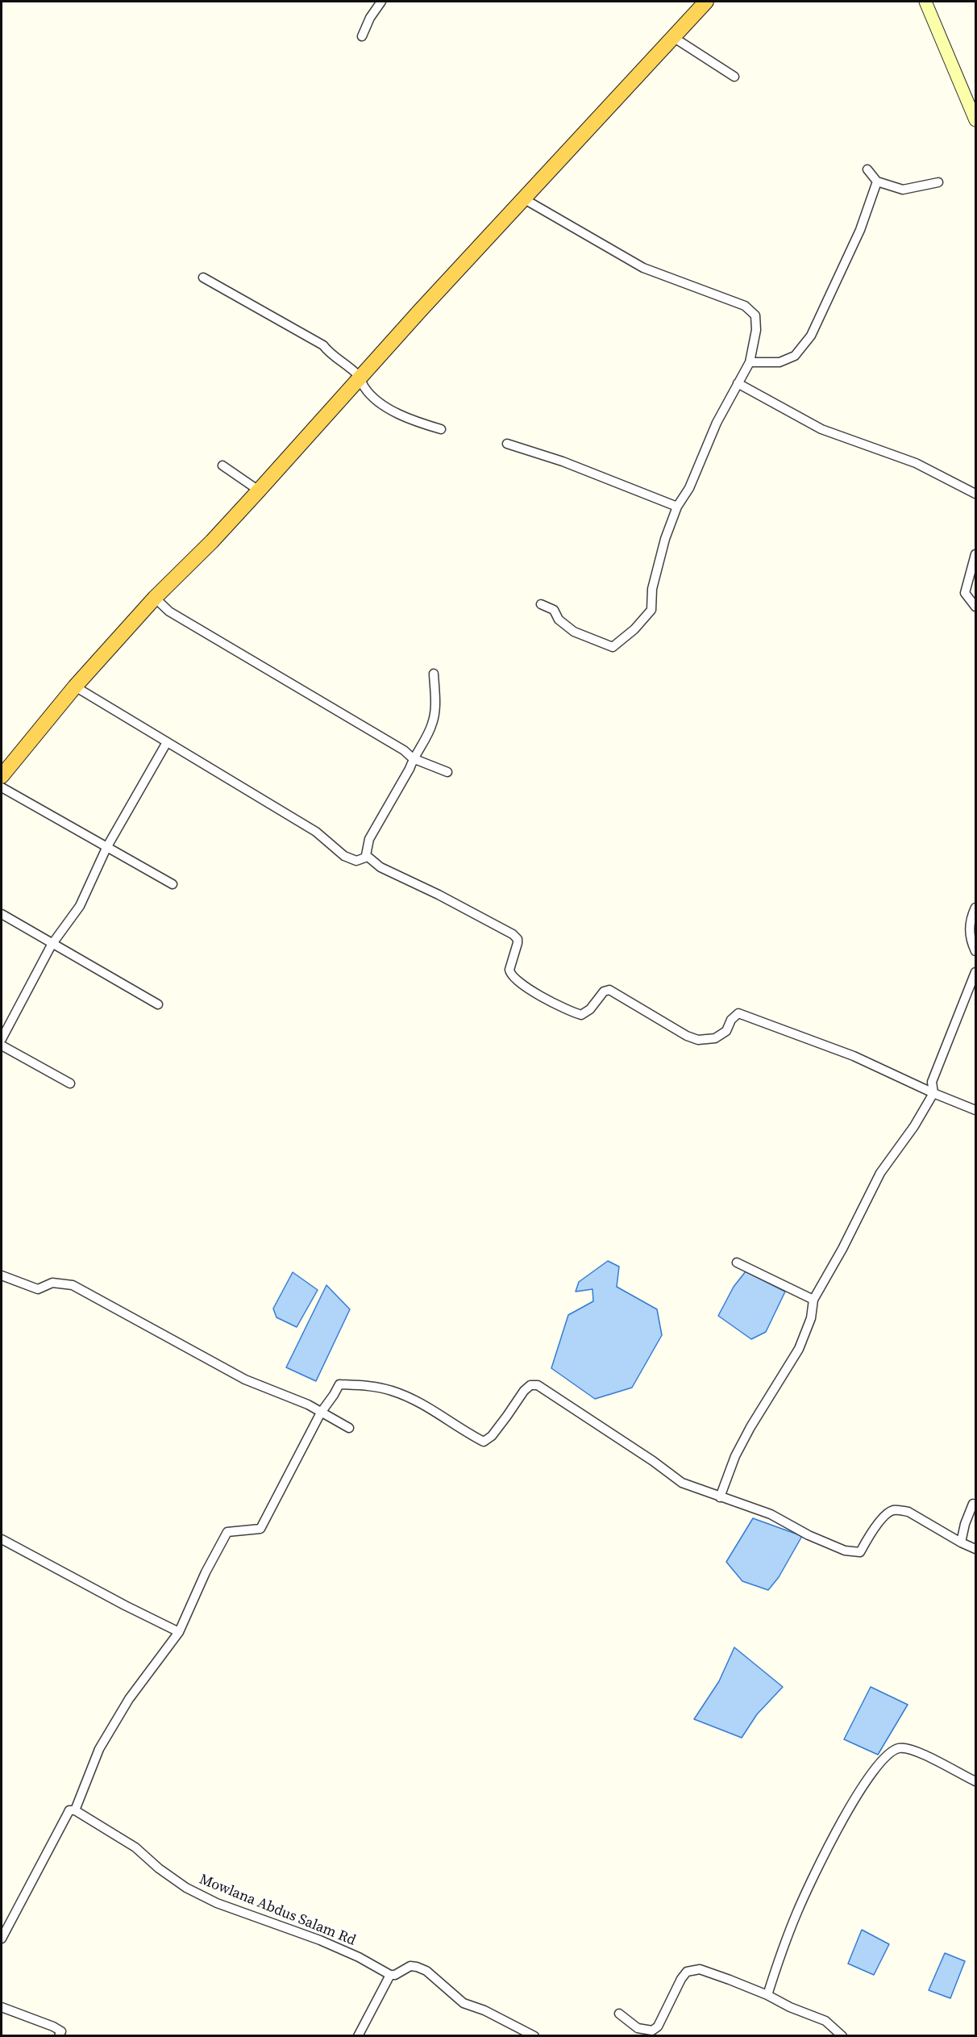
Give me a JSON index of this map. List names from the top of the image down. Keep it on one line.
{"streets":{"street":["Mowlana Abdus Salam Rd"]}}
